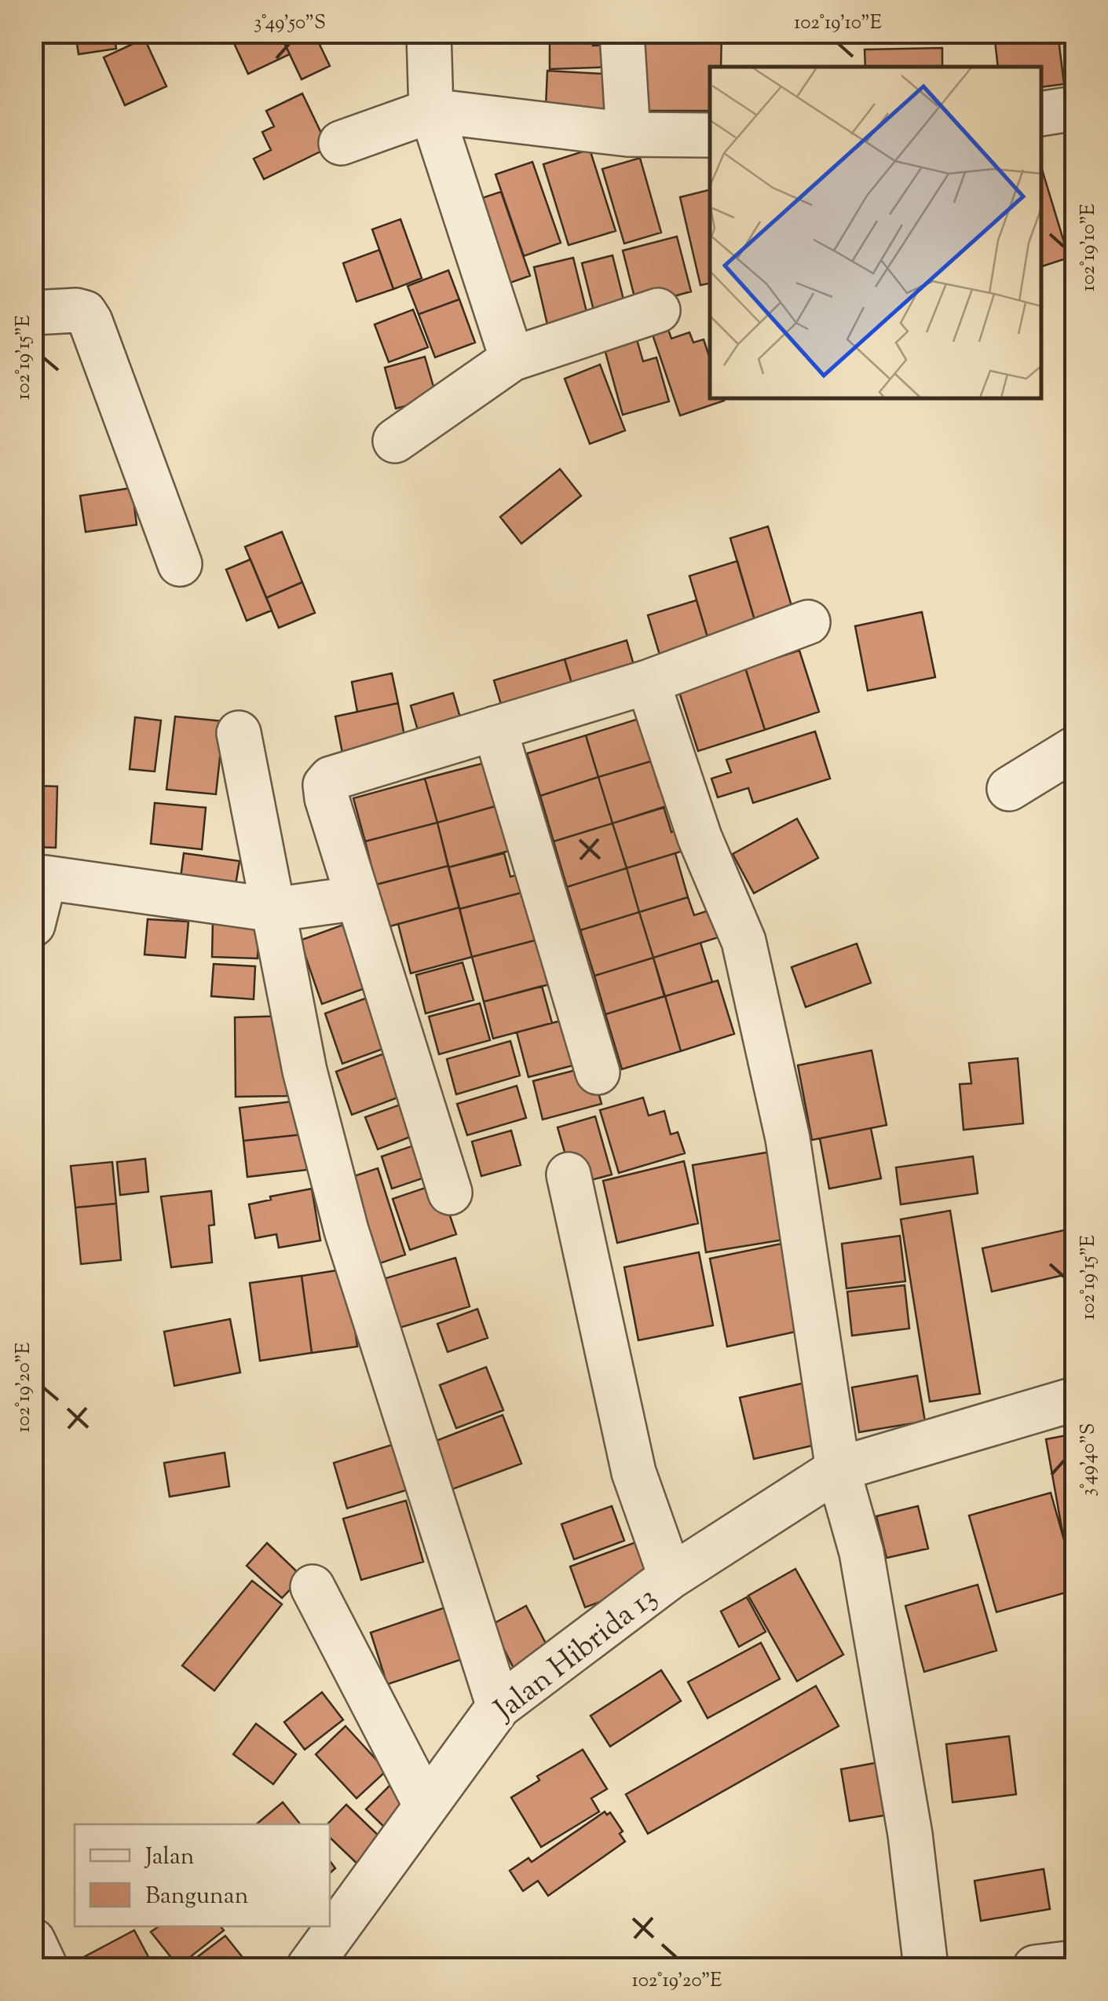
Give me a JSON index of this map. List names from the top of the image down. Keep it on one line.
{"streets":{"street":["Jalan Hibrida 13"]},"legend":["Jalan","Bangunan"],"coordinates":["3°49'50\"S","102°19'10\"E","102°19'15\"E","102°19'20\"E","3°49'40\"S"]}
